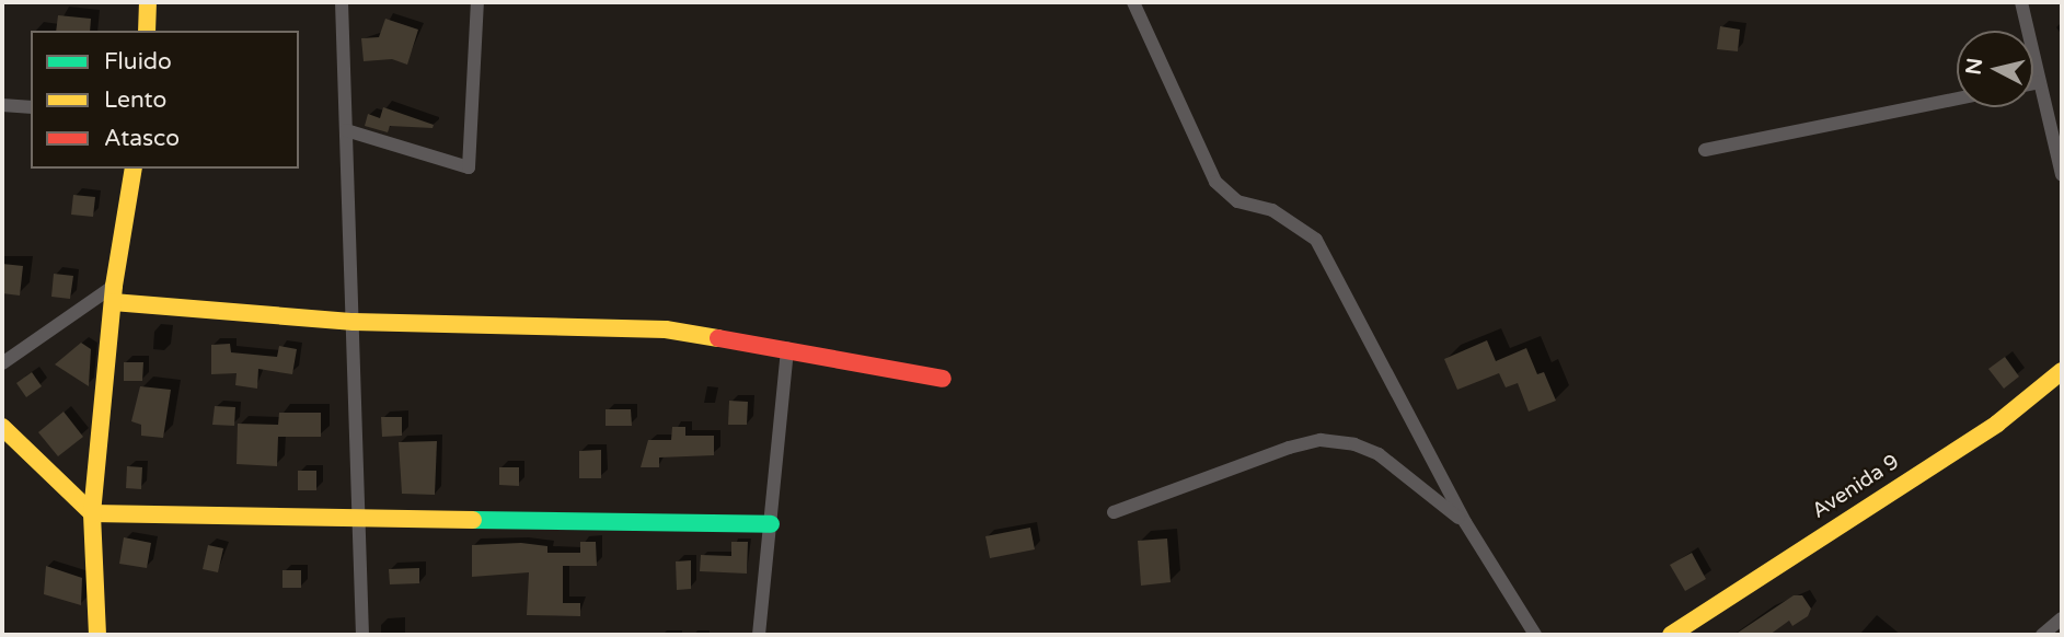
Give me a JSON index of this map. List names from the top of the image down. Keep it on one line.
{"streets":{"street":["Avenida 9"]},"legend":["Fluido","Lento","Atasco"],"north":"left"}
